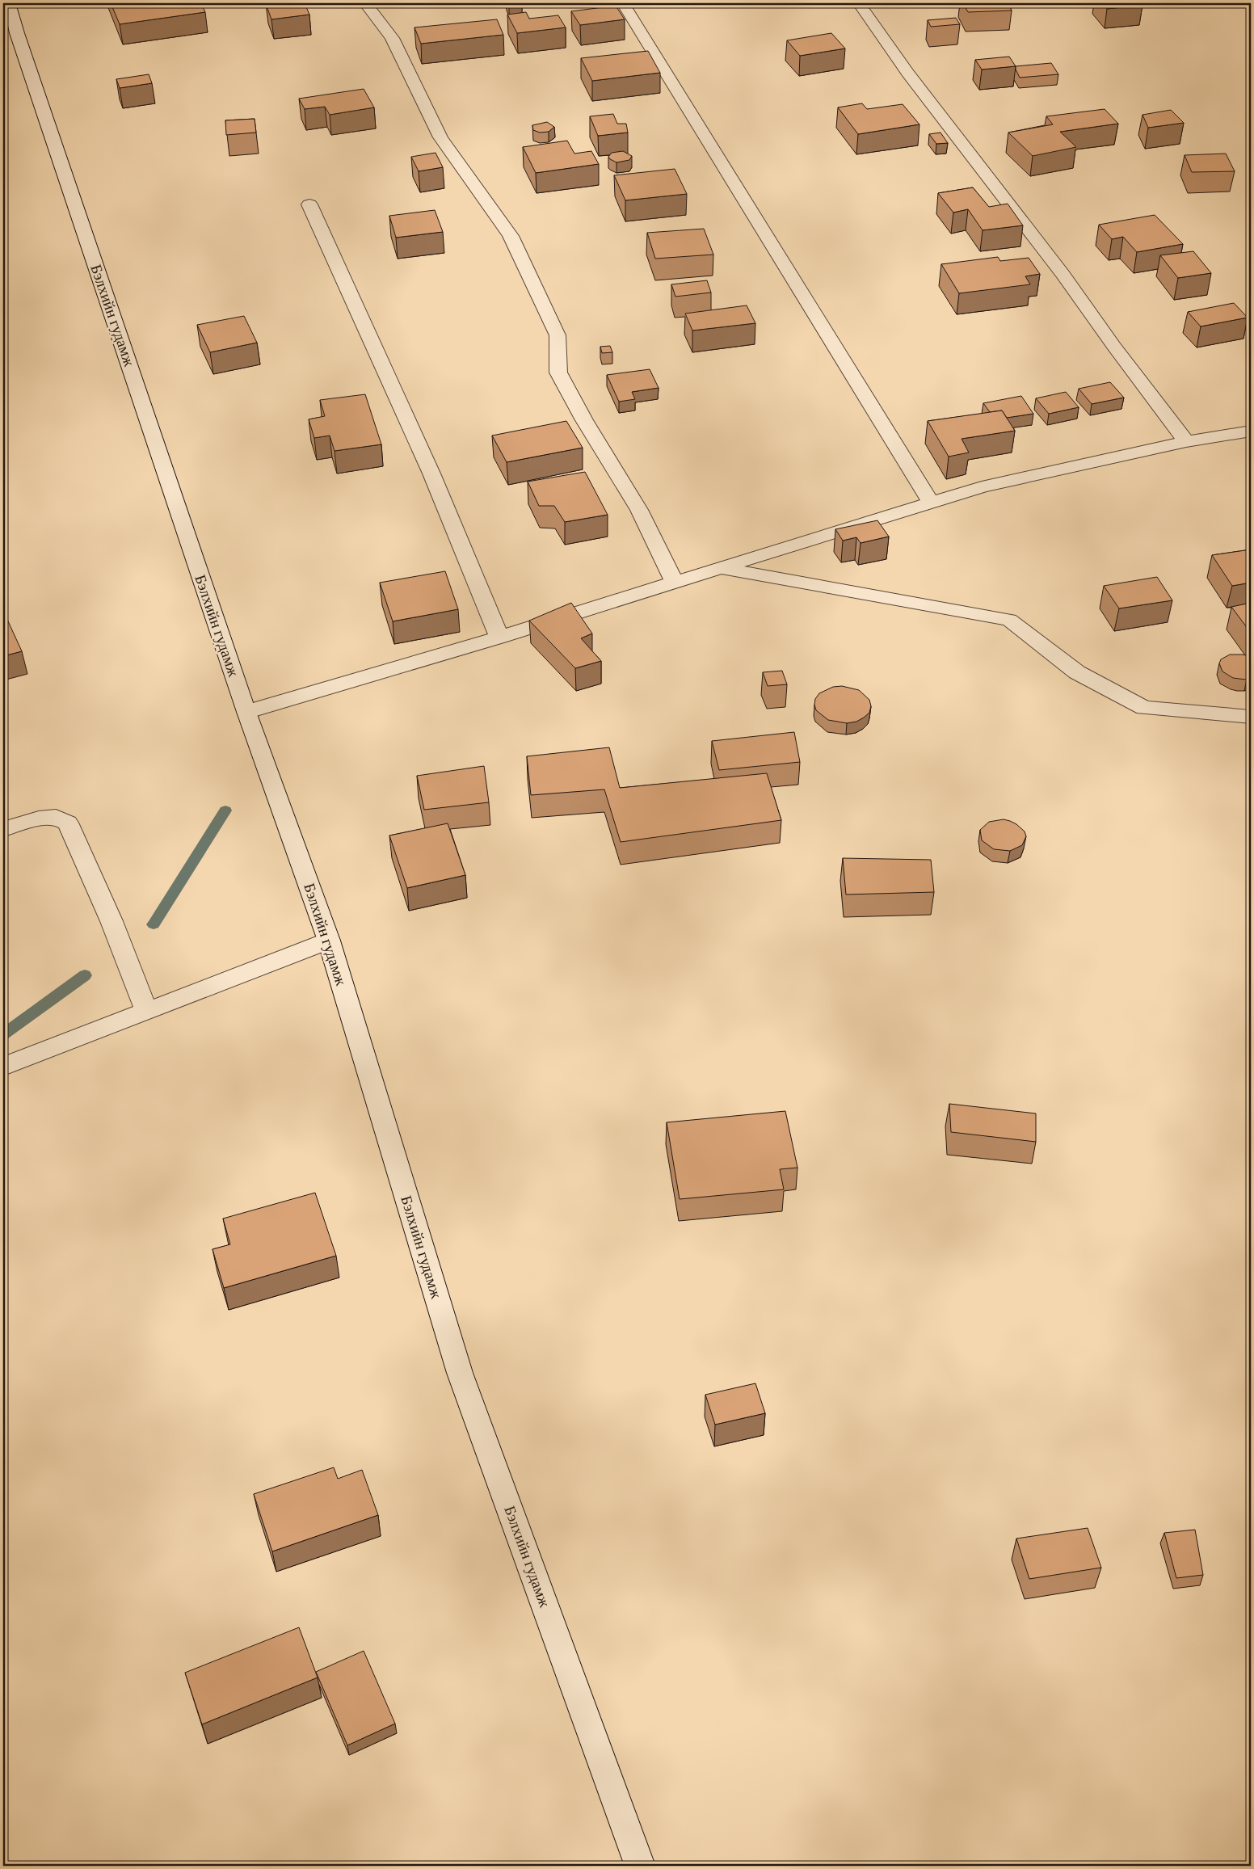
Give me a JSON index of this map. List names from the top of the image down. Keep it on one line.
{"streets":{"street":["Бэлхийн гудамж"]}}
